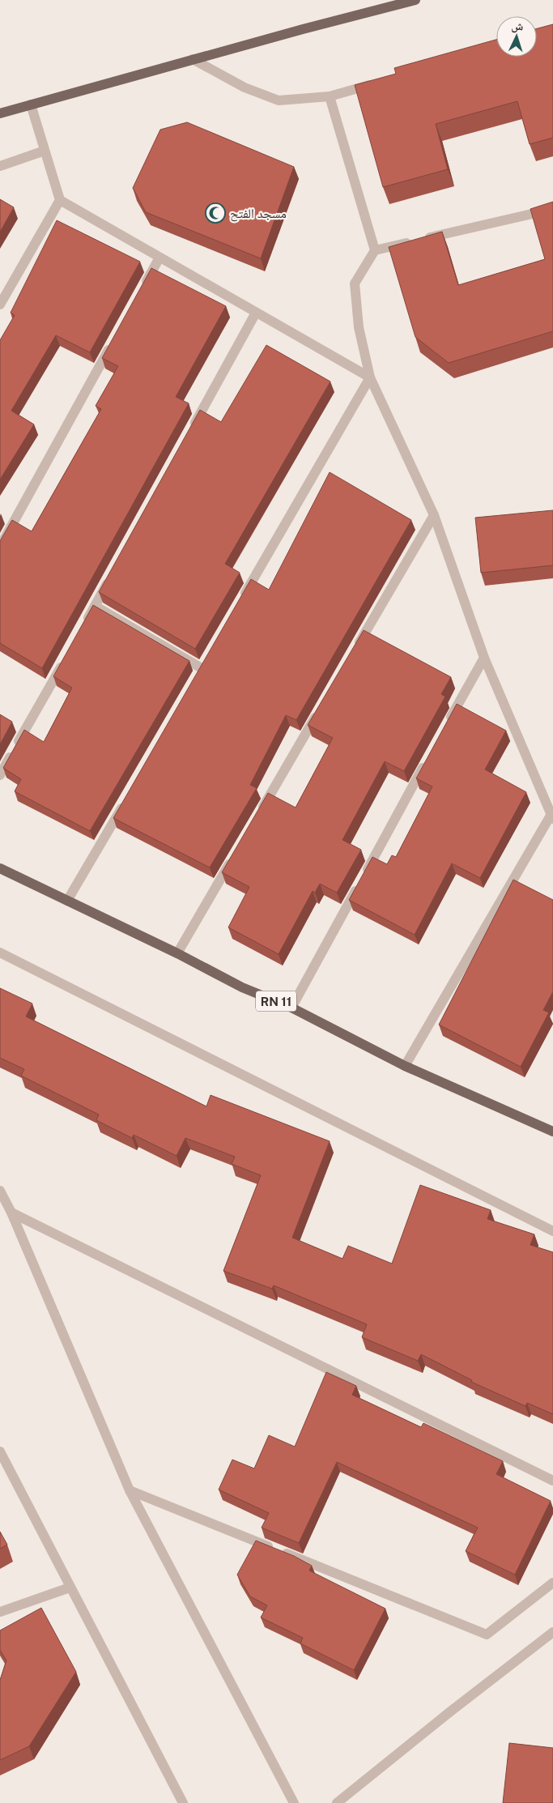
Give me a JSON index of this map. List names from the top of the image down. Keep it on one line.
{"streets":{"main road":["RN 11"]},"places":{"mosque":["مسجد الفتح"]},"north":"top"}
